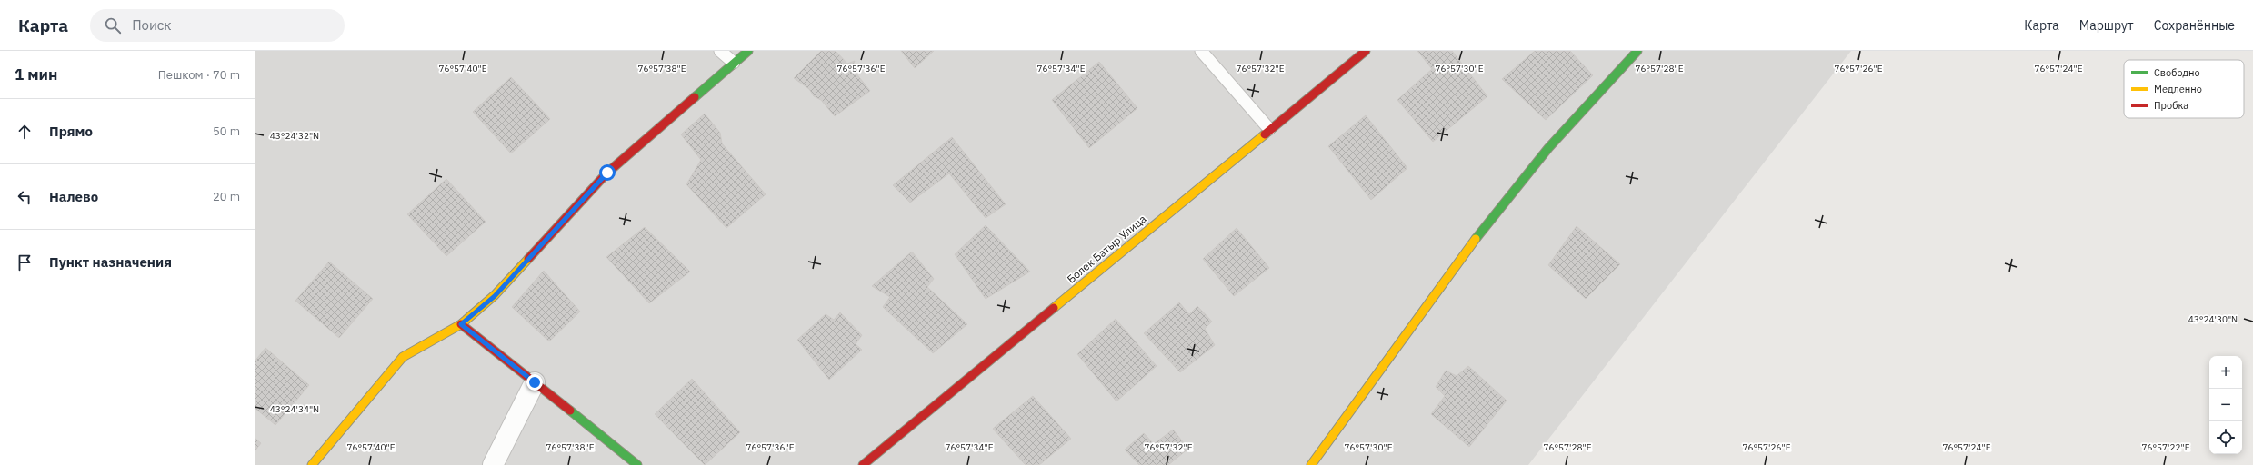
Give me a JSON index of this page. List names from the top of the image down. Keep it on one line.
{"streets":{"street":["Болек Батыр Улица"]},"legend":["Свободно","Медленно","Пробка"],"page":{"header":"Карта","search":"Поиск","nav":["Карта","Маршрут","Сохранённые"],"heading":["1 мин","Пешком · 70 m"],"list":[["Прямо","50 m"],["Налево","20 m"],"Пункт назначения"],"map_buttons":["+","−"]},"coordinates":["76°57'40\"E","76°57'38\"E","76°57'36\"E","76°57'34\"E","76°57'32\"E","76°57'30\"E","76°57'28\"E","76°57'26\"E","76°57'24\"E","43°24'32\"N","43°24'30\"N","43°24'34\"N","76°57'22\"E"]}
